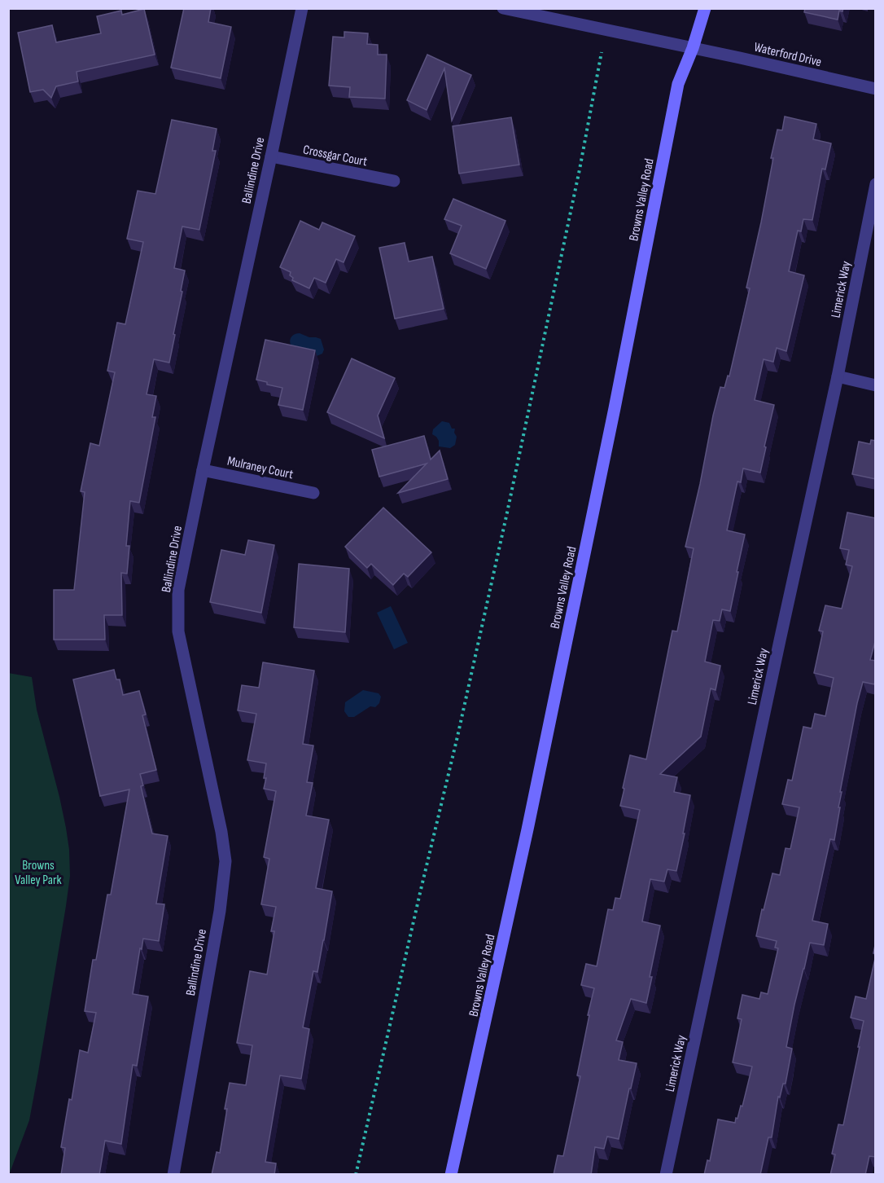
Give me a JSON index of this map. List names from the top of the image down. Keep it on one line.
{"streets":{"main road":["Browns Valley Road"],"street":["Waterford Drive","Crossgar Court","Ballindine Drive","Limerick Way","Mulraney Court"]},"crossings":[["Waterford Drive","Browns Valley Road"],["Crossgar Court","Ballindine Drive"],["Ballindine Drive","Mulraney Court"]],"parks":["Browns Valley Park"]}
